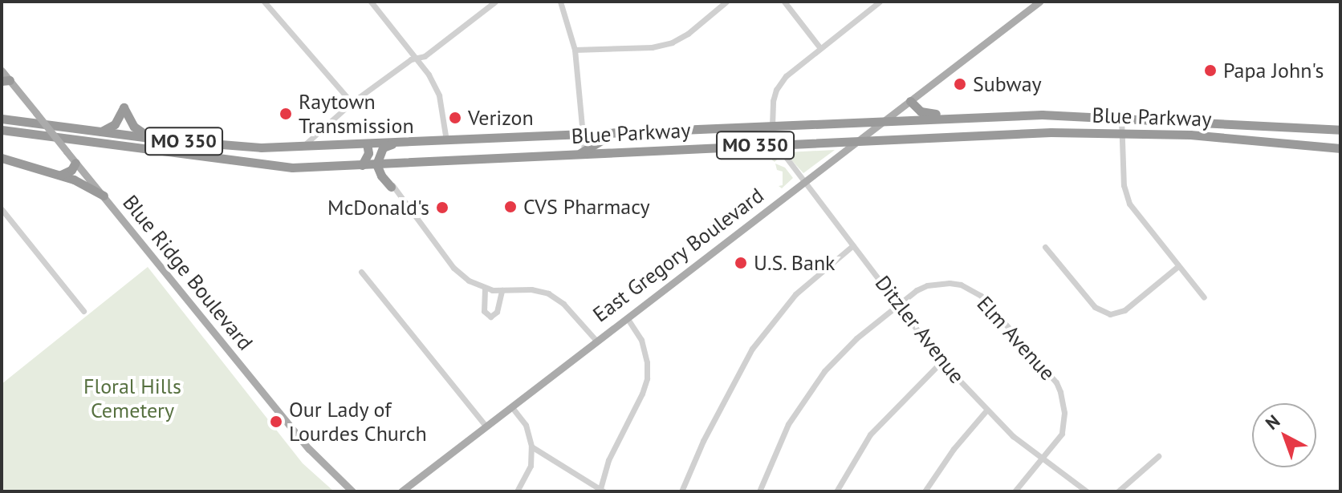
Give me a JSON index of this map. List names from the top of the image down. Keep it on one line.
{"streets":{"highway":["Blue Parkway","MO 350"],"main road":["East Gregory Boulevard","Blue Ridge Boulevard"],"street":["Ditzler Avenue","Elm Avenue"]},"crossings":[["Blue Parkway","East Gregory Boulevard"],["Blue Parkway","Ditzler Avenue"],["East Gregory Boulevard","Ditzler Avenue"],["Ditzler Avenue","Elm Avenue"]],"parks":["Floral Hills Cemetery"],"places":["Papa John's","Subway","Raytown Transmission","Verizon","CVS Pharmacy","McDonald's","U.S. Bank","Our Lady of Lourdes Church"],"north":"top left"}
